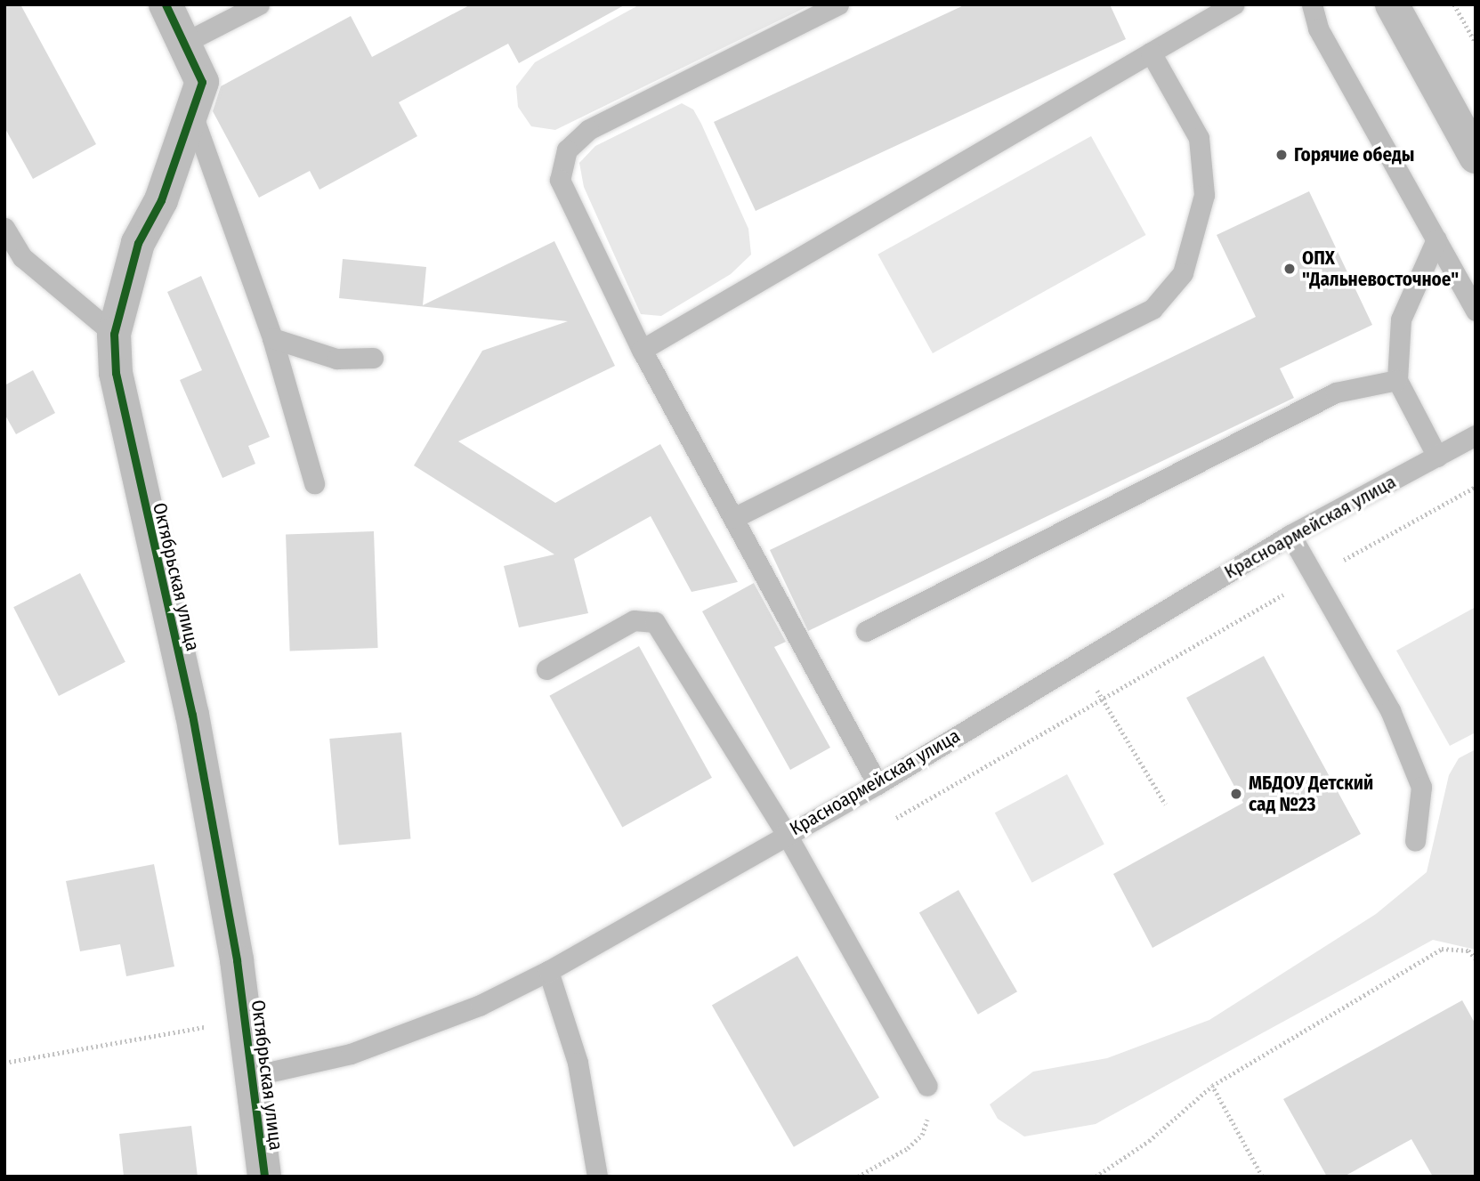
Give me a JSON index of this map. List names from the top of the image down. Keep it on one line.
{"streets":{"street":["Октябрьская улица"],"lane":["Красноармейская улица"]},"crossings":[["Красноармейская улица","Октябрьская улица"]],"places":["Горячие обеды","ОПХ \"Дальневосточное\"","МБДОУ Детский сад №23"]}
